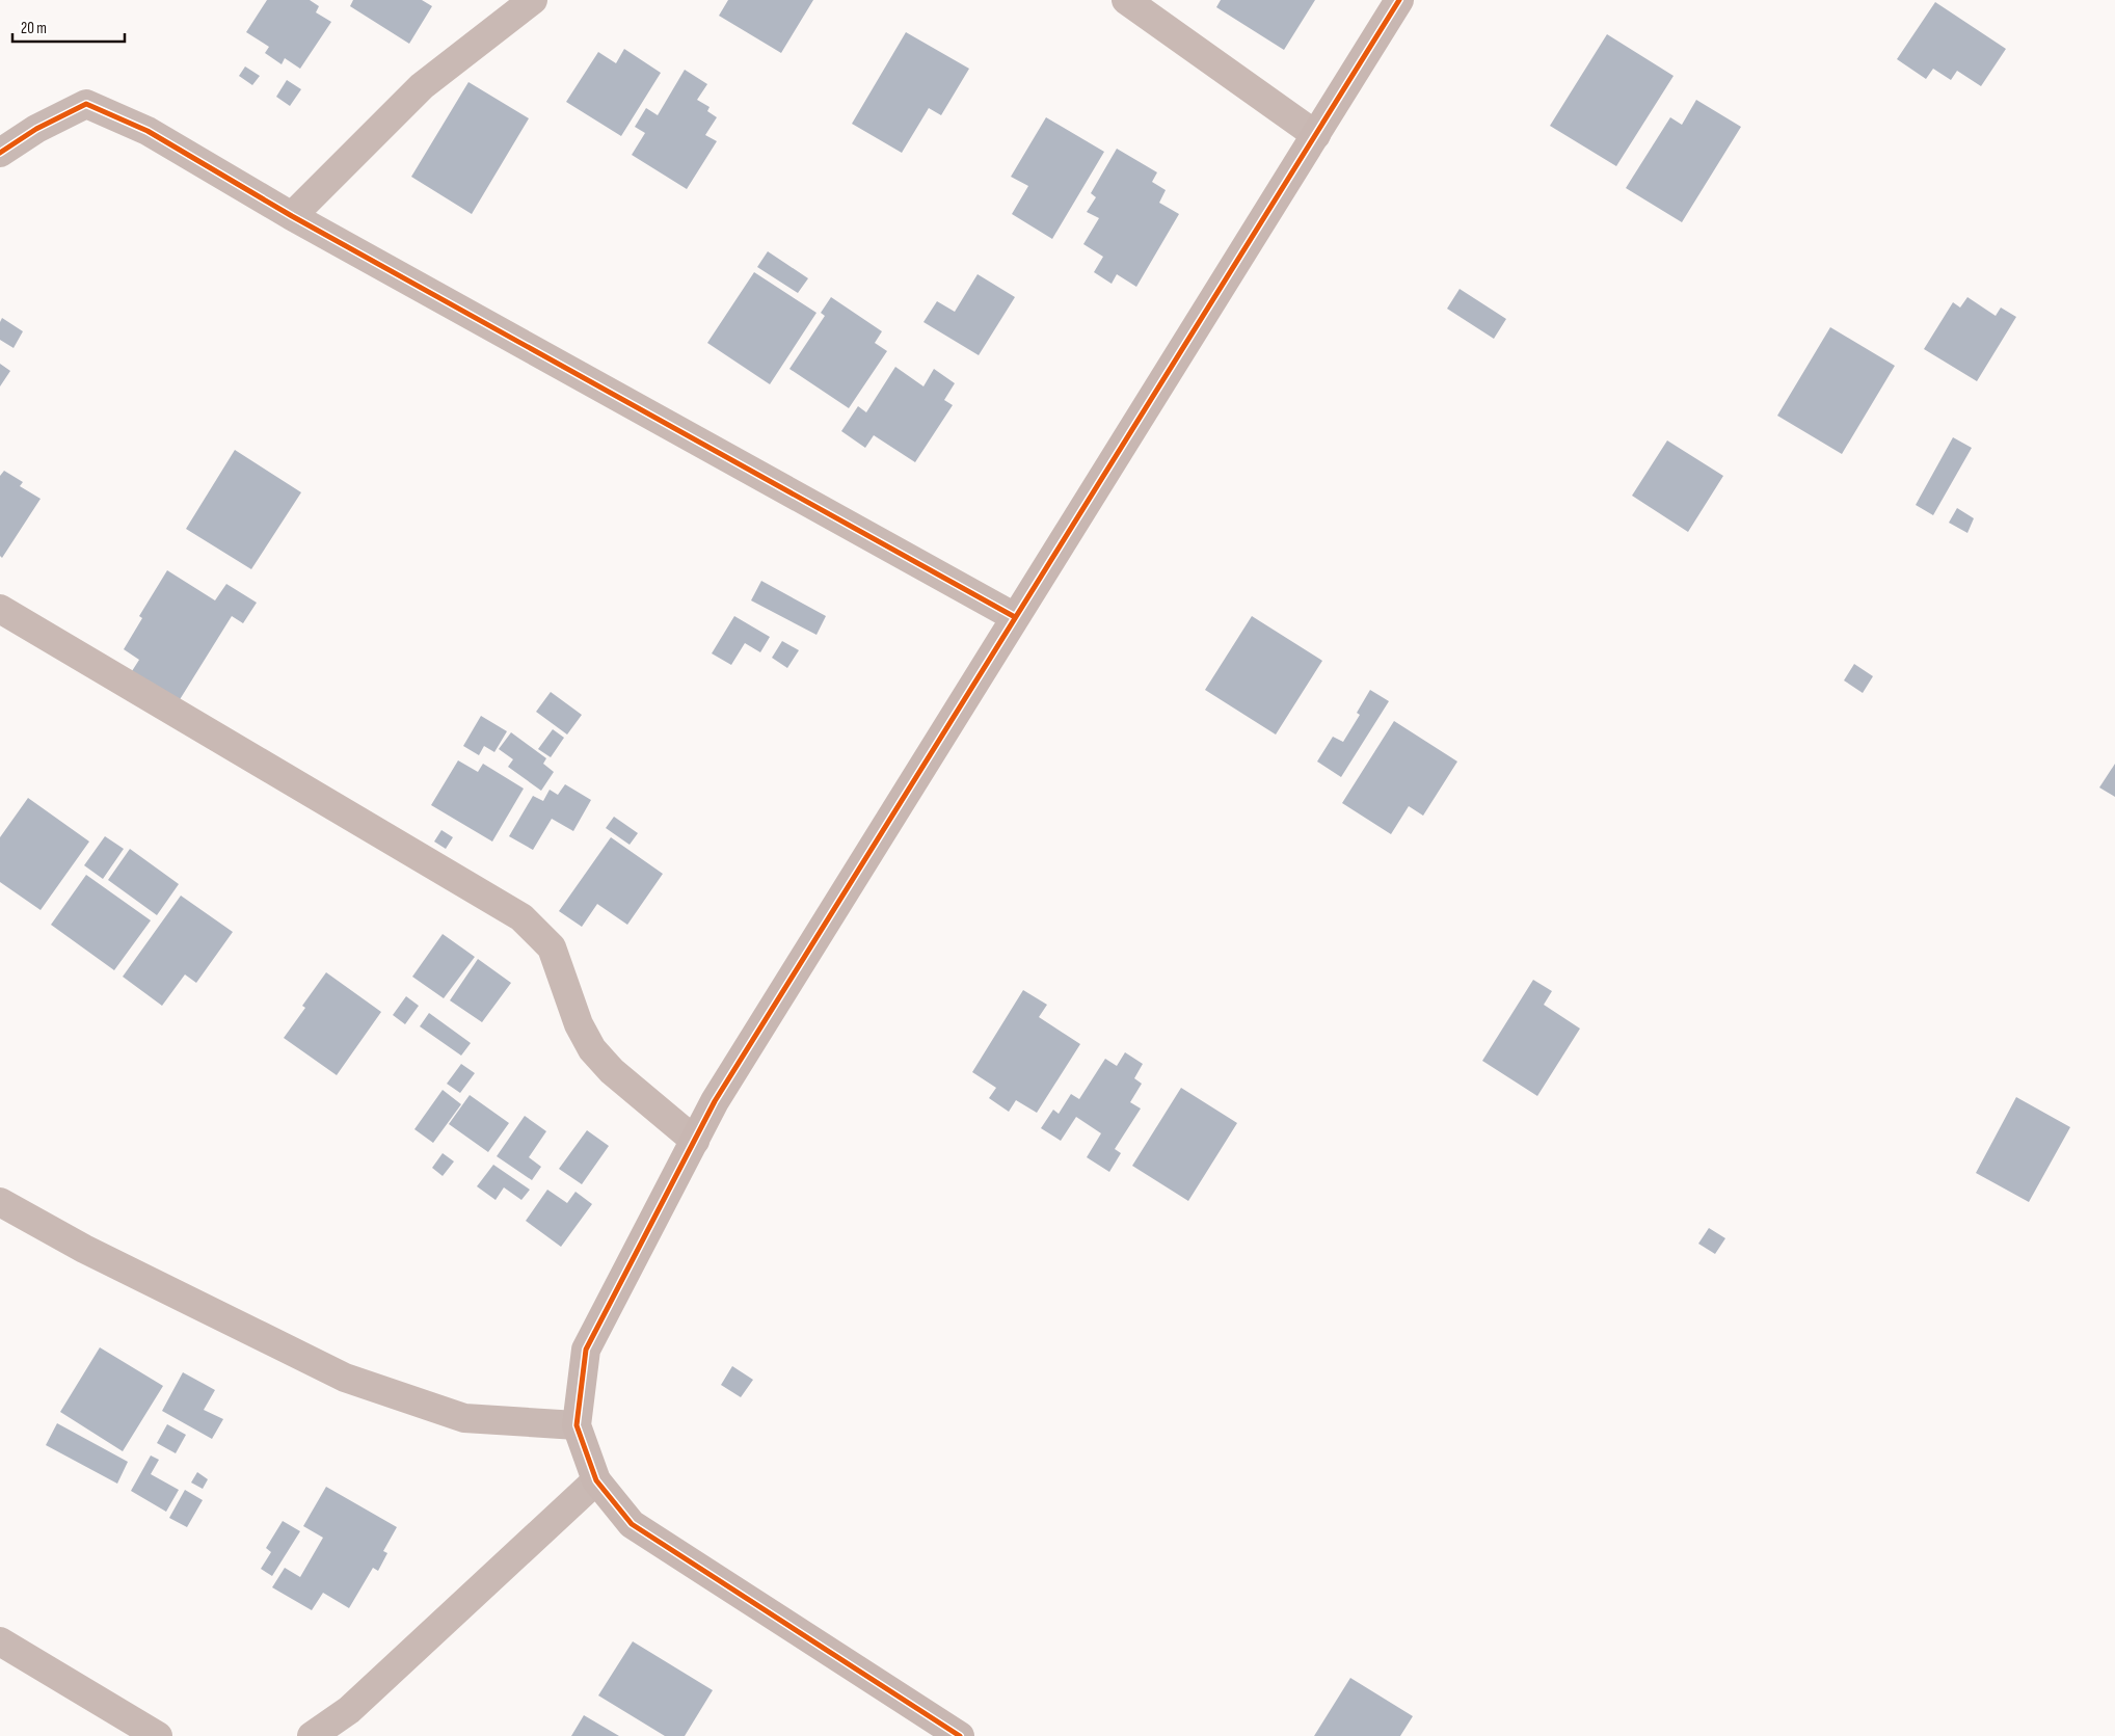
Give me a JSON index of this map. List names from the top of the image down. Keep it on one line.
{"scale_bar":"20 m"}
